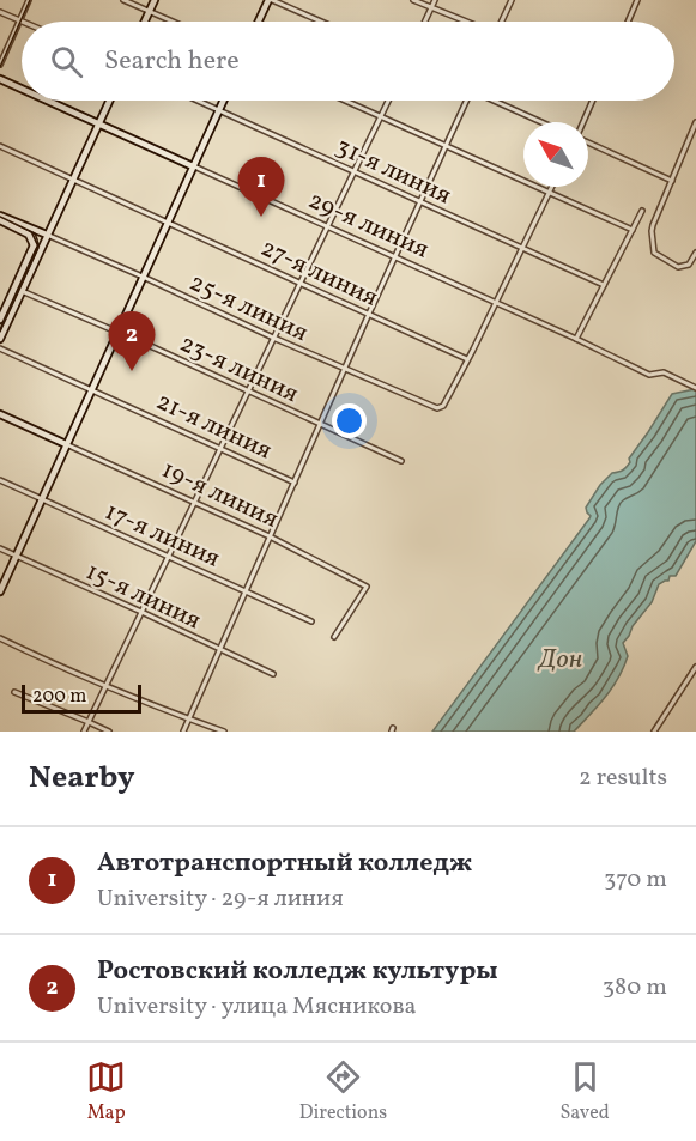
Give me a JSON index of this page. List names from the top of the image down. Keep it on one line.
{"streets":{"main road":["29-я линия","19-я линия"],"street":["31-я линия","27-я линия","25-я линия","23-я линия","21-я линия","17-я линия","15-я линия"]},"crossings":[["27-я линия","25-я линия"]],"water":["Дон"],"scale_bar":"200 m","north":"top left","page":{"search":"Search here","pins":["1","2"],"scale":"200 m","heading":["Nearby","2 results"],"list":[{"mark":"1","name":"Автотранспортный колледж","note":"University · 29-я линия","value":"370 m"},{"mark":"2","name":"Ростовский колледж культуры","note":"University · улица Мясникова","value":"380 m"}],"nav":["Map","Directions","Saved"]}}
